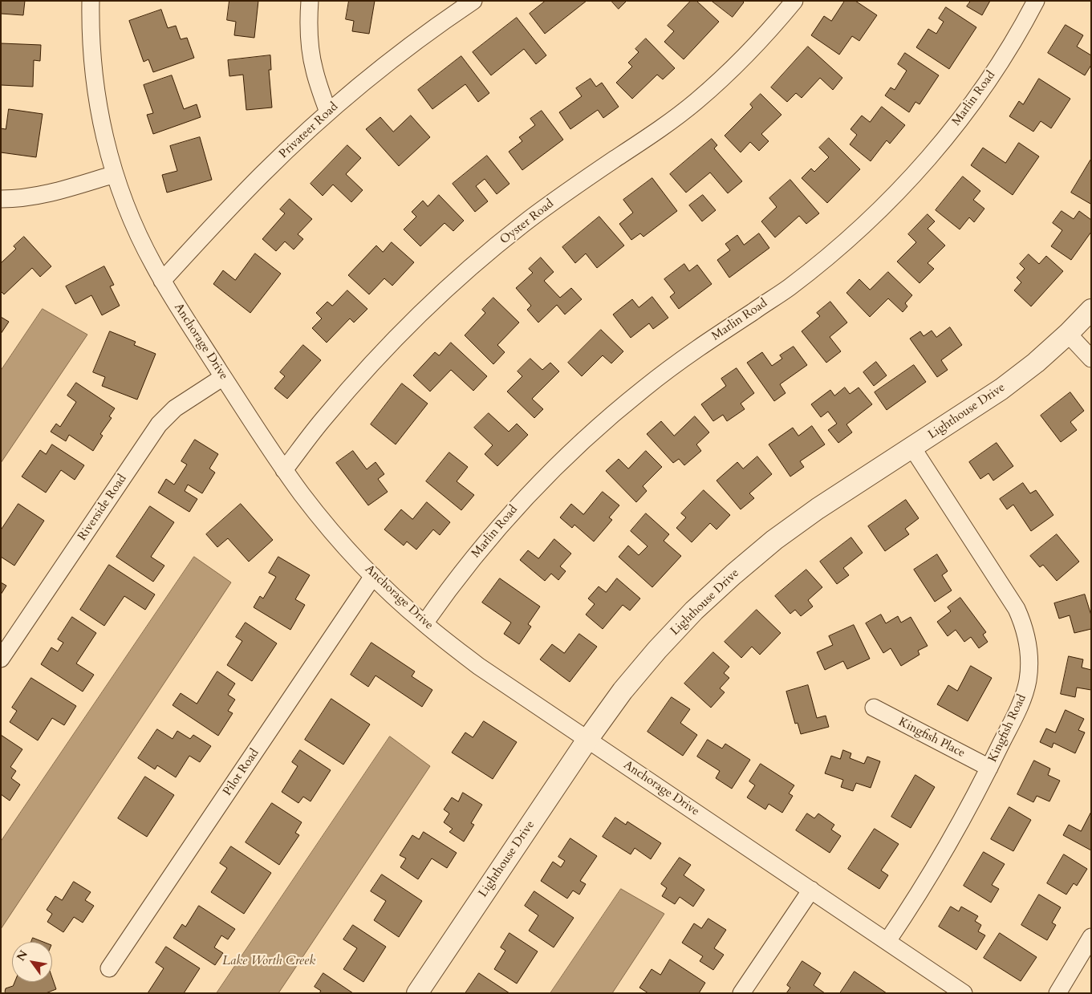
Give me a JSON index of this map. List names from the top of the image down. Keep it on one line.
{"streets":{"street":["Marlin Road","Privateer Road","Oyster Road","Anchorage Drive","Lighthouse Drive","Riverside Road","Kingfish Road","Kingfish Place","Pilot Road"]},"crossings":[["Marlin Road","Anchorage Drive"],["Privateer Road","Anchorage Drive"],["Oyster Road","Anchorage Drive"],["Anchorage Drive","Lighthouse Drive"],["Anchorage Drive","Riverside Road"],["Anchorage Drive","Kingfish Road"],["Anchorage Drive","Pilot Road"],["Lighthouse Drive","Kingfish Road"],["Kingfish Road","Kingfish Place"]],"water":["Lake Worth Creek"],"north":"top left"}
